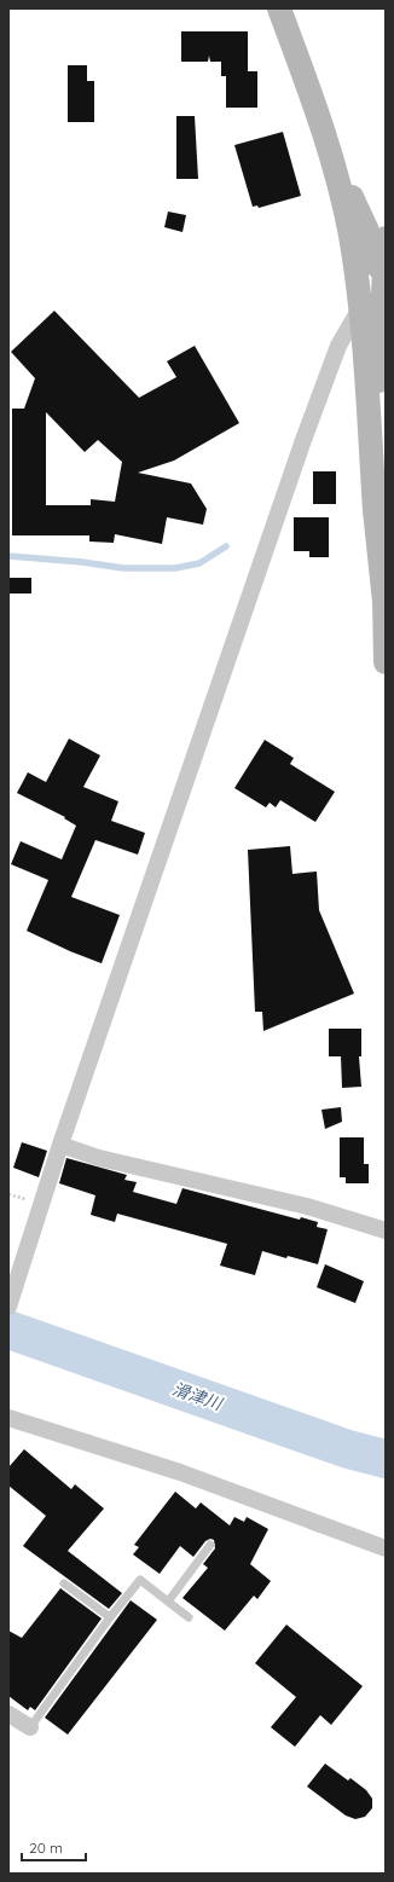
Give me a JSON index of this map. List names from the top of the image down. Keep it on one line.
{"water":["滑津川"],"scale_bar":"20 m"}
